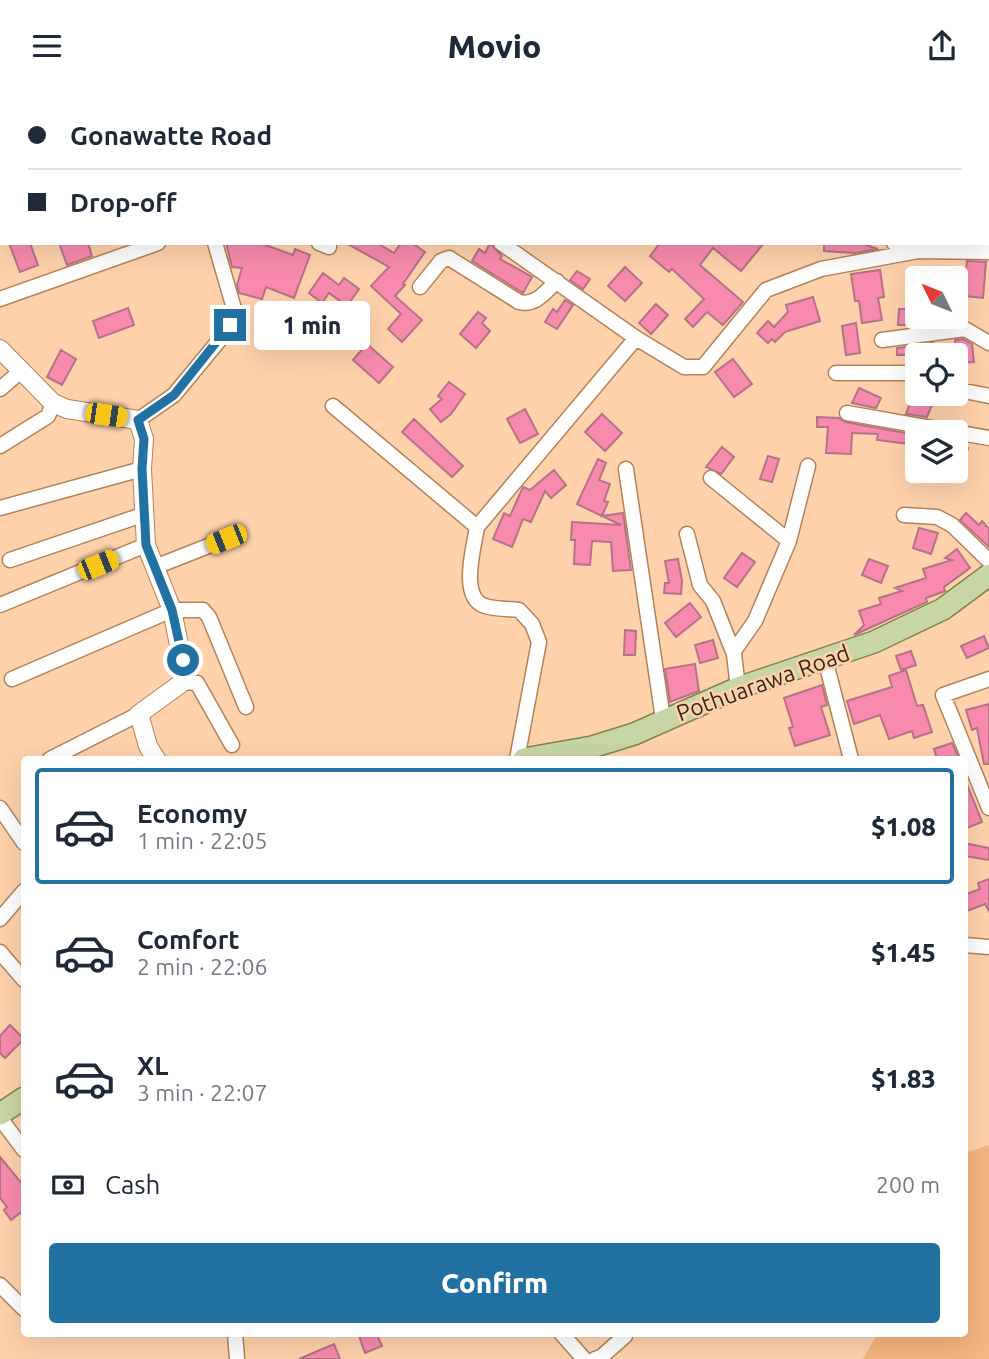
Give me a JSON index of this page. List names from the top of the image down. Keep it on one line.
{"streets":{"main road":["Pothuarawa Road"]},"north":"top left","page":{"header":"Movio","banner":["Gonawatte Road","Drop-off"],"bubble":"1 min","list":[{"name":"Economy","note":"1 min · 22:05","value":"$1.08"},{"name":"Comfort","note":"2 min · 22:06","value":"$1.45"},{"name":"XL","note":"3 min · 22:07","value":"$1.83"}],"pay":["Cash","200 m"],"buttons":"Confirm"}}
